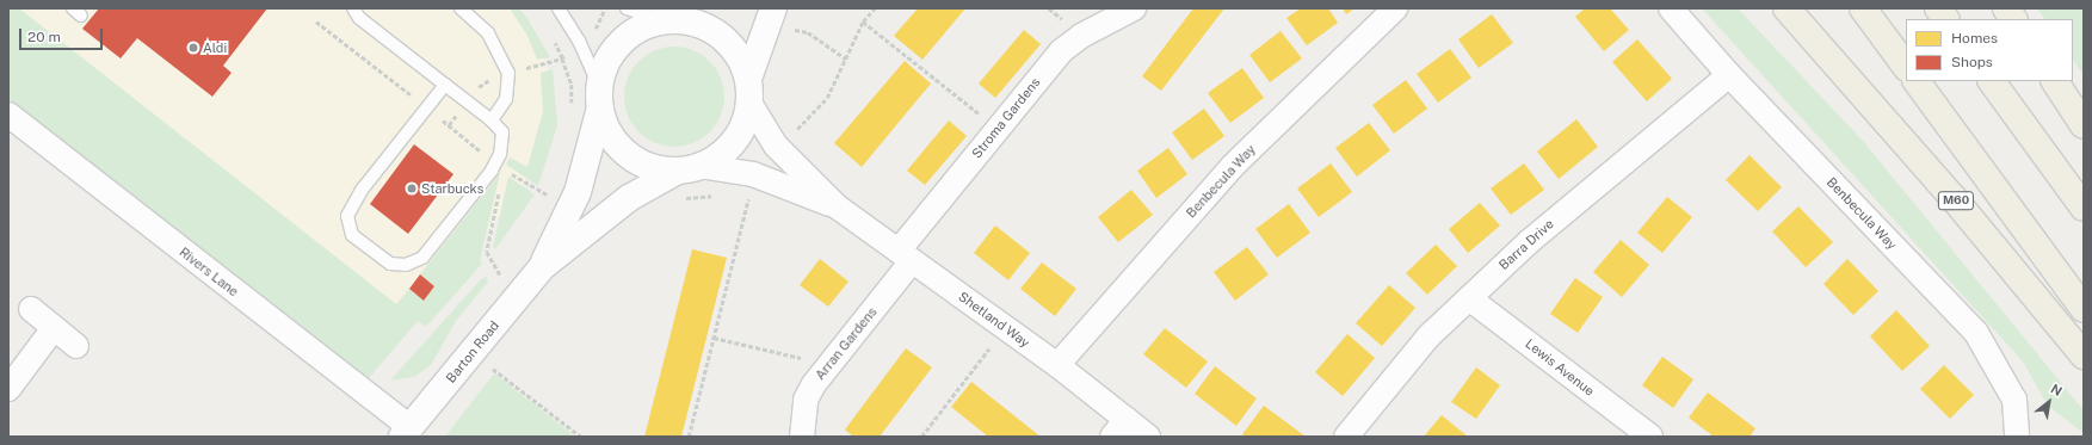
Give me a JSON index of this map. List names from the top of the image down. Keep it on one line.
{"streets":{"highway":["M60"],"main road":["Barton Road"],"street":["Stroma Gardens","Benbecula Way","Barra Drive","Rivers Lane","Shetland Way","Arran Gardens","Lewis Avenue"]},"crossings":[["Stroma Gardens","Shetland Way"],["Stroma Gardens","Arran Gardens"],["Benbecula Way","Barra Drive"],["Benbecula Way","Shetland Way"],["Barra Drive","Lewis Avenue"],["Rivers Lane","Barton Road"],["Shetland Way","Arran Gardens"],["Shetland Way","Barton Road"]],"places":["Aldi","Starbucks"],"legend":["Homes","Shops"],"scale_bar":"20 m","north":"top right"}
